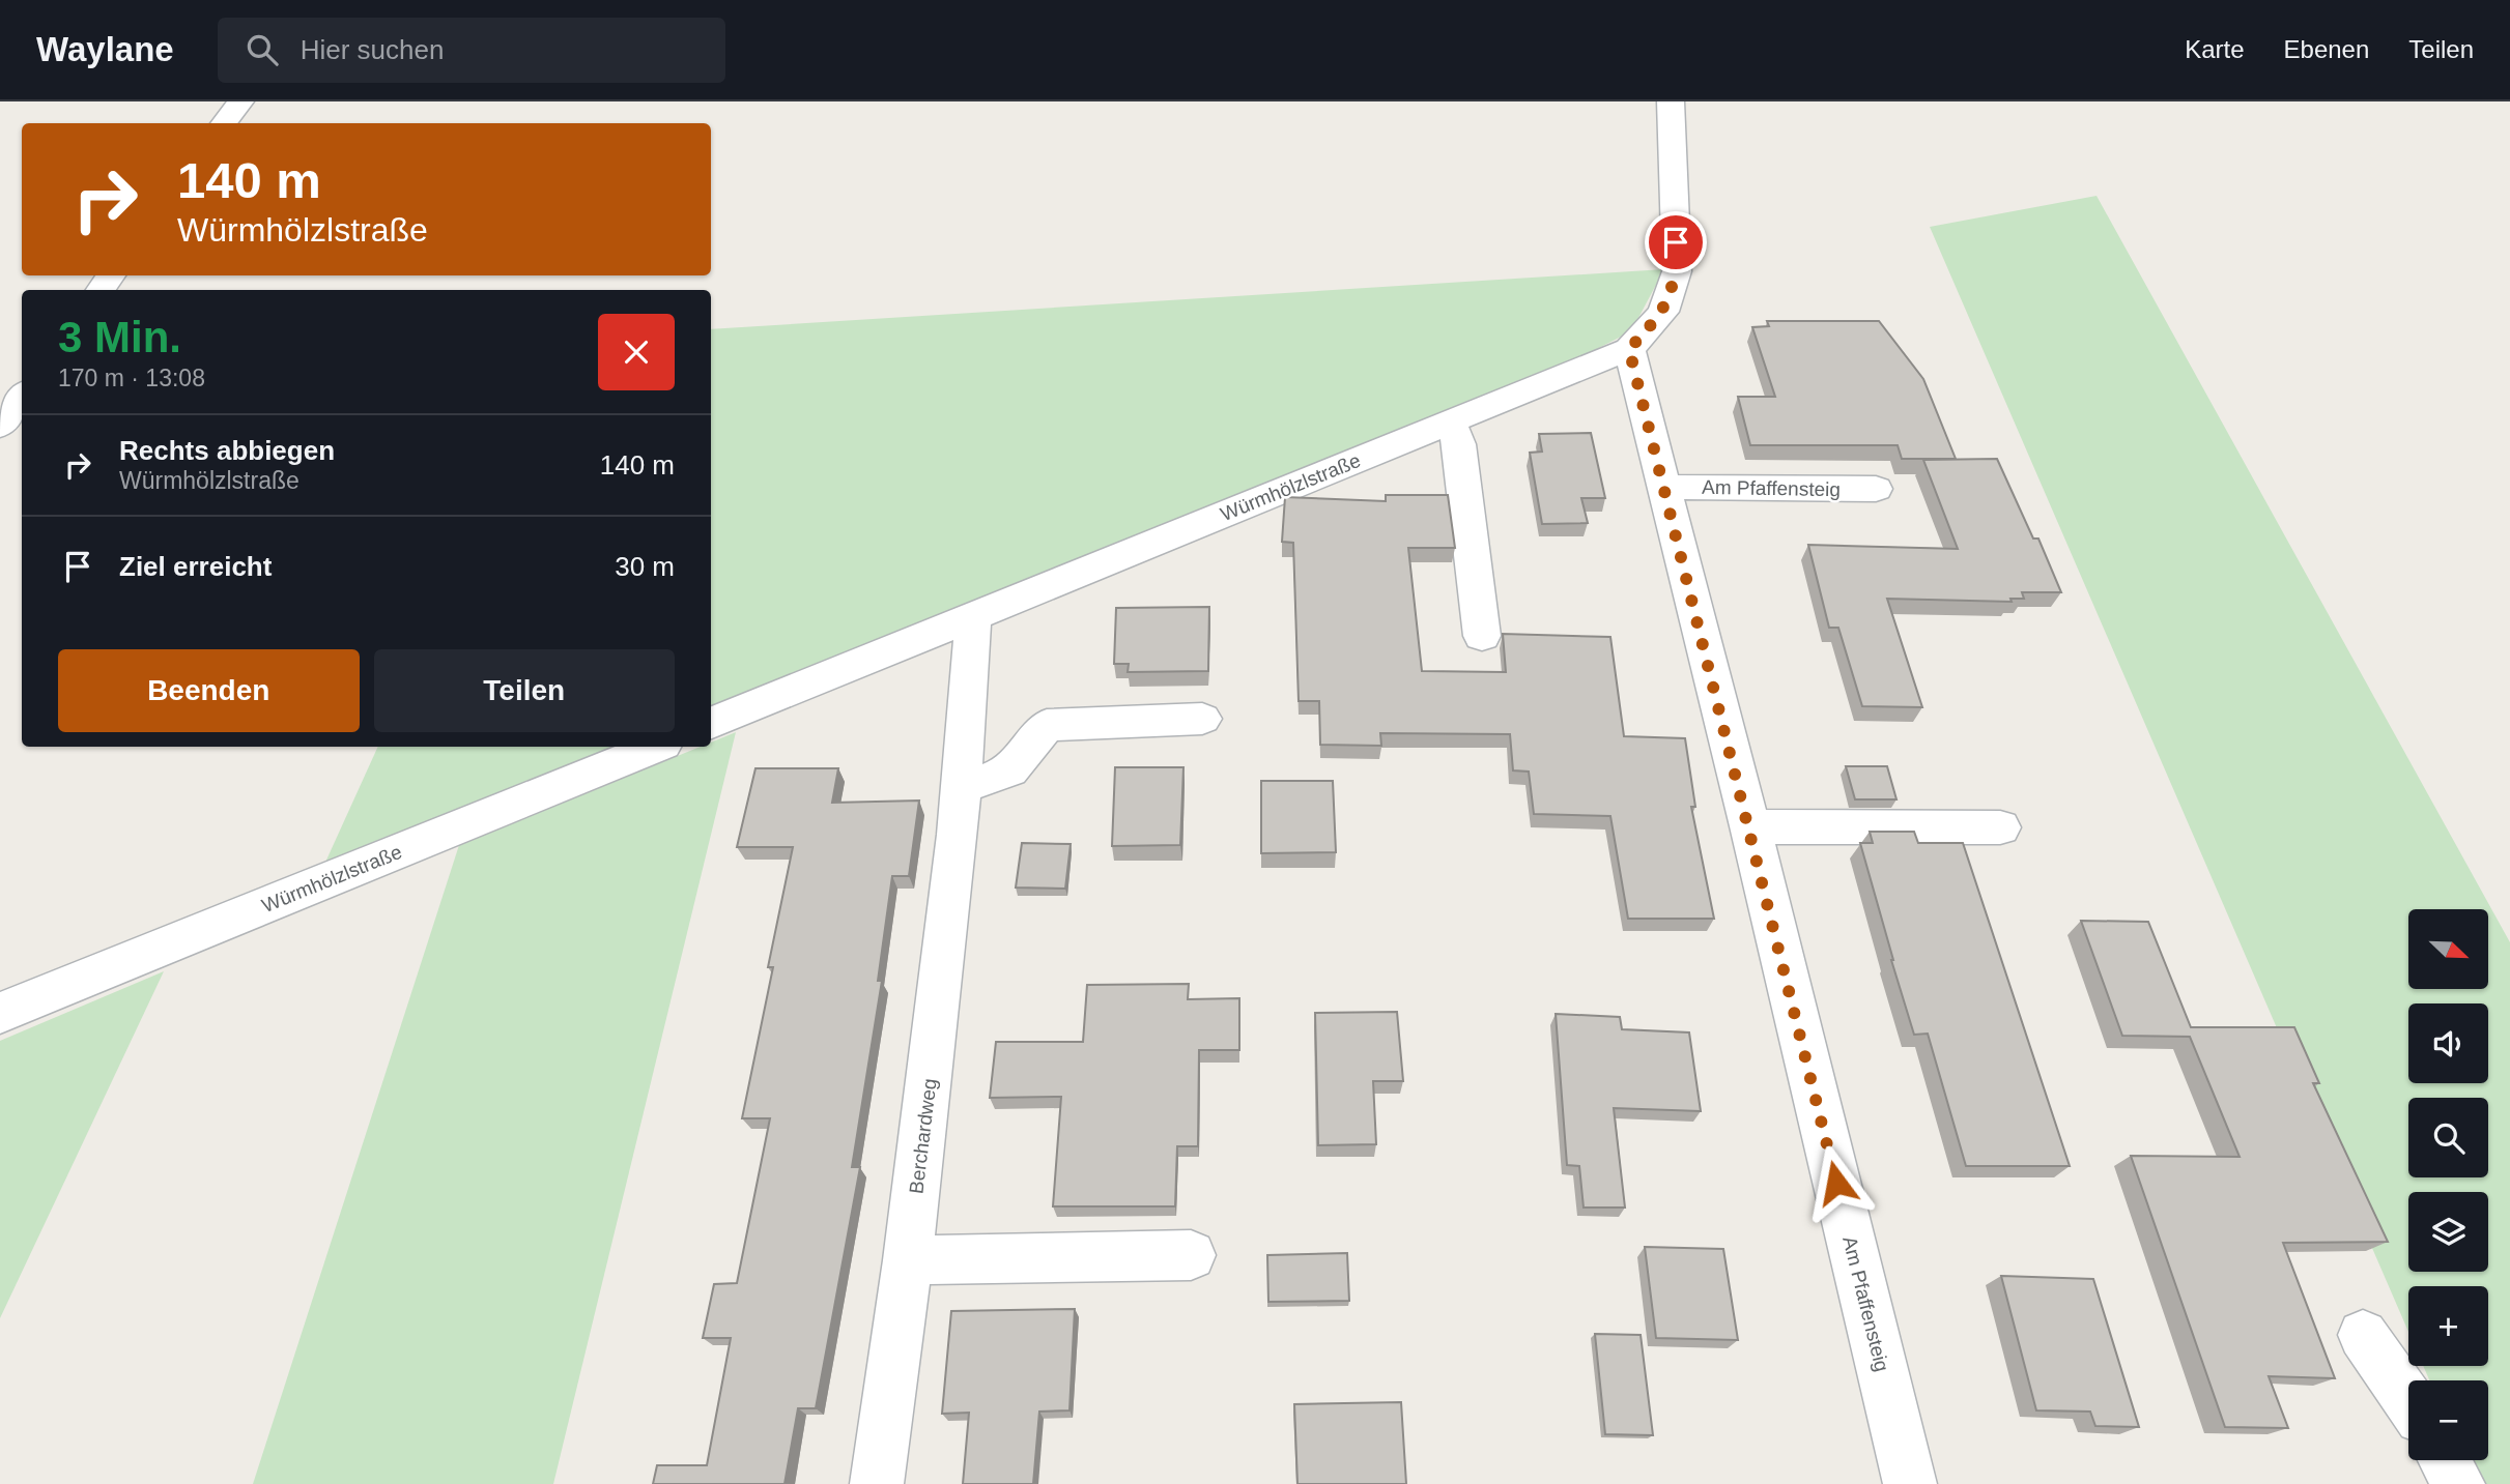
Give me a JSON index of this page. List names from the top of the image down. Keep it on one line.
{"streets":{"street":["Würmhölzlstraße","Am Pfaffensteig","Berchardweg"]},"crossings":[["Würmhölzlstraße","Am Pfaffensteig"],["Würmhölzlstraße","Berchardweg"]],"north":"bottom right","page":{"header":"Waylane","search":"Hier suchen","nav":["Karte","Ebenen","Teilen"],"turn":["140 m","Würmhölzlstraße"],"heading":["3 Min.","170 m · 13:08"],"list":[{"name":"Rechts abbiegen","note":"Würmhölzlstraße","value":"140 m"},{"name":"Ziel erreicht","value":"30 m"}],"buttons":["Beenden","Teilen"],"map_buttons":["+","−"]}}
